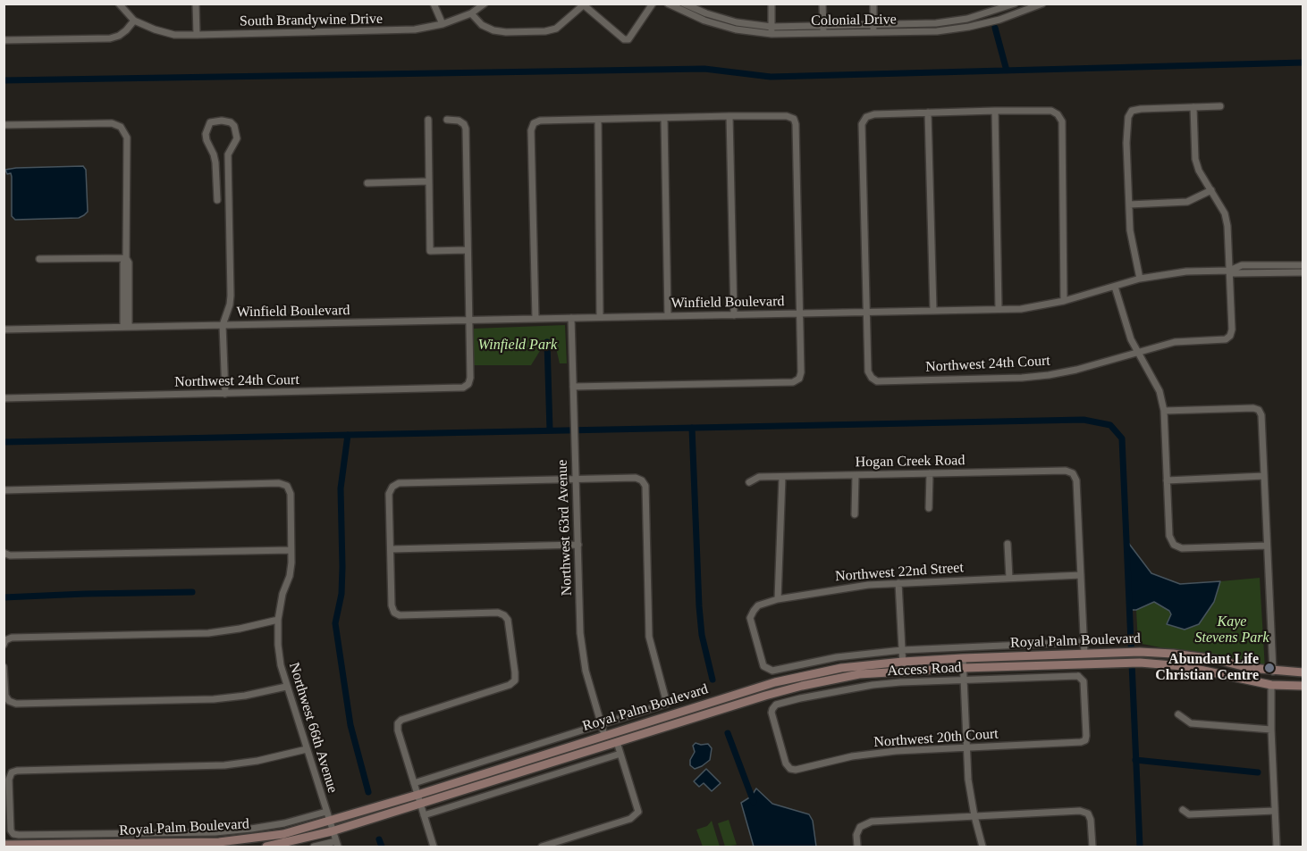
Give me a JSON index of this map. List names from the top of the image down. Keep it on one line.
{"streets":{"main road":["Royal Palm Boulevard"],"street":["South Brandywine Drive","Colonial Drive","Winfield Boulevard","Northwest 24th Court","Hogan Creek Road","Northwest 63rd Avenue","Northwest 22nd Street","Access Road","Northwest 66th Avenue","Northwest 20th Court"]},"crossings":[["Winfield Boulevard","Northwest 24th Court"],["Winfield Boulevard","Northwest 63rd Avenue"],["Hogan Creek Road","Northwest 22nd Street"],["Northwest 63rd Avenue","Royal Palm Boulevard"],["Northwest 22nd Street","Access Road"],["Royal Palm Boulevard","Northwest 66th Avenue"],["Access Road","Northwest 20th Court"]],"parks":["Winfield Park","Kaye Stevens Park"],"places":["Abundant Life Christian Centre"]}
